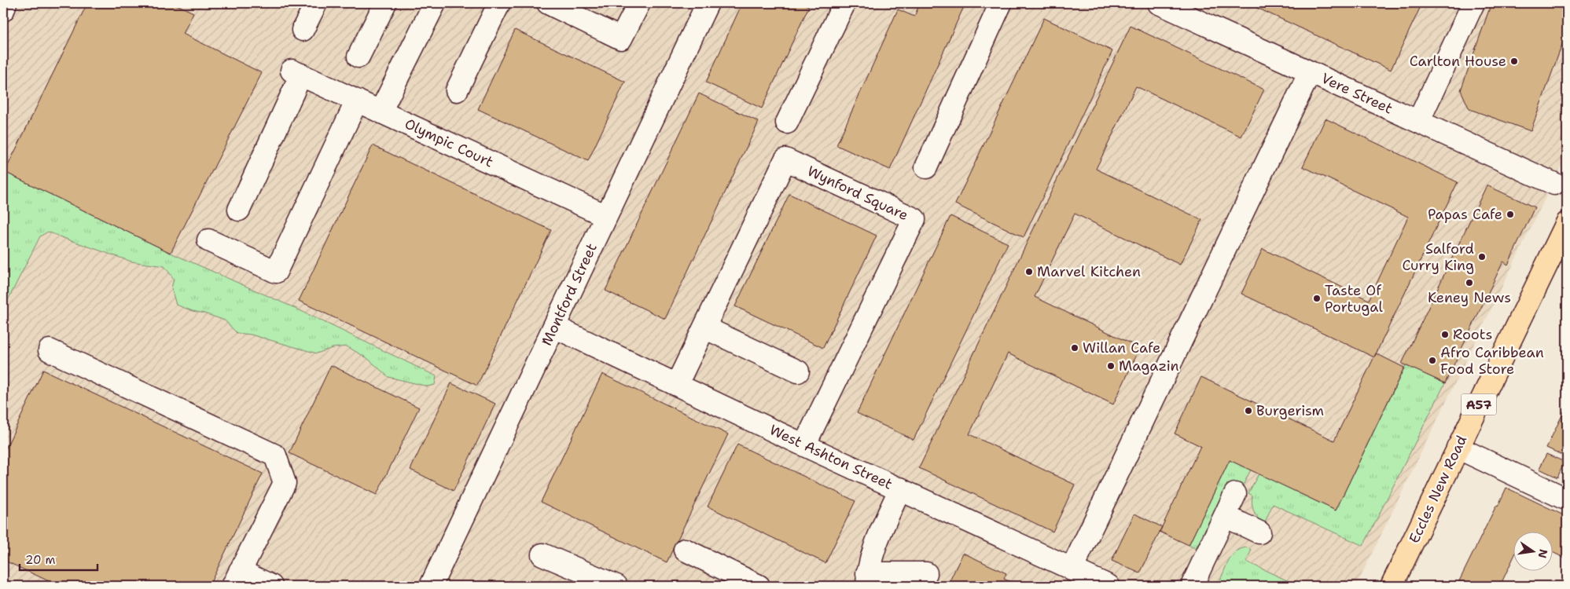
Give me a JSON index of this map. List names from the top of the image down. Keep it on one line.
{"streets":{"main road":["A57","Eccles New Road"],"street":["Vere Street","Olympic Court","Wynford Square","Montford Street","West Ashton Street"]},"crossings":[["Olympic Court","Montford Street"],["Wynford Square","West Ashton Street"],["Montford Street","West Ashton Street"]],"places":["Carlton House","Papas Cafe","Salford Curry King","Marvel Kitchen","Keney News","Taste Of Portugal","Roots","Willan Cafe","Afro Caribbean Food Store","Magazin","Burgerism"],"scale_bar":"20 m","north":"right"}
